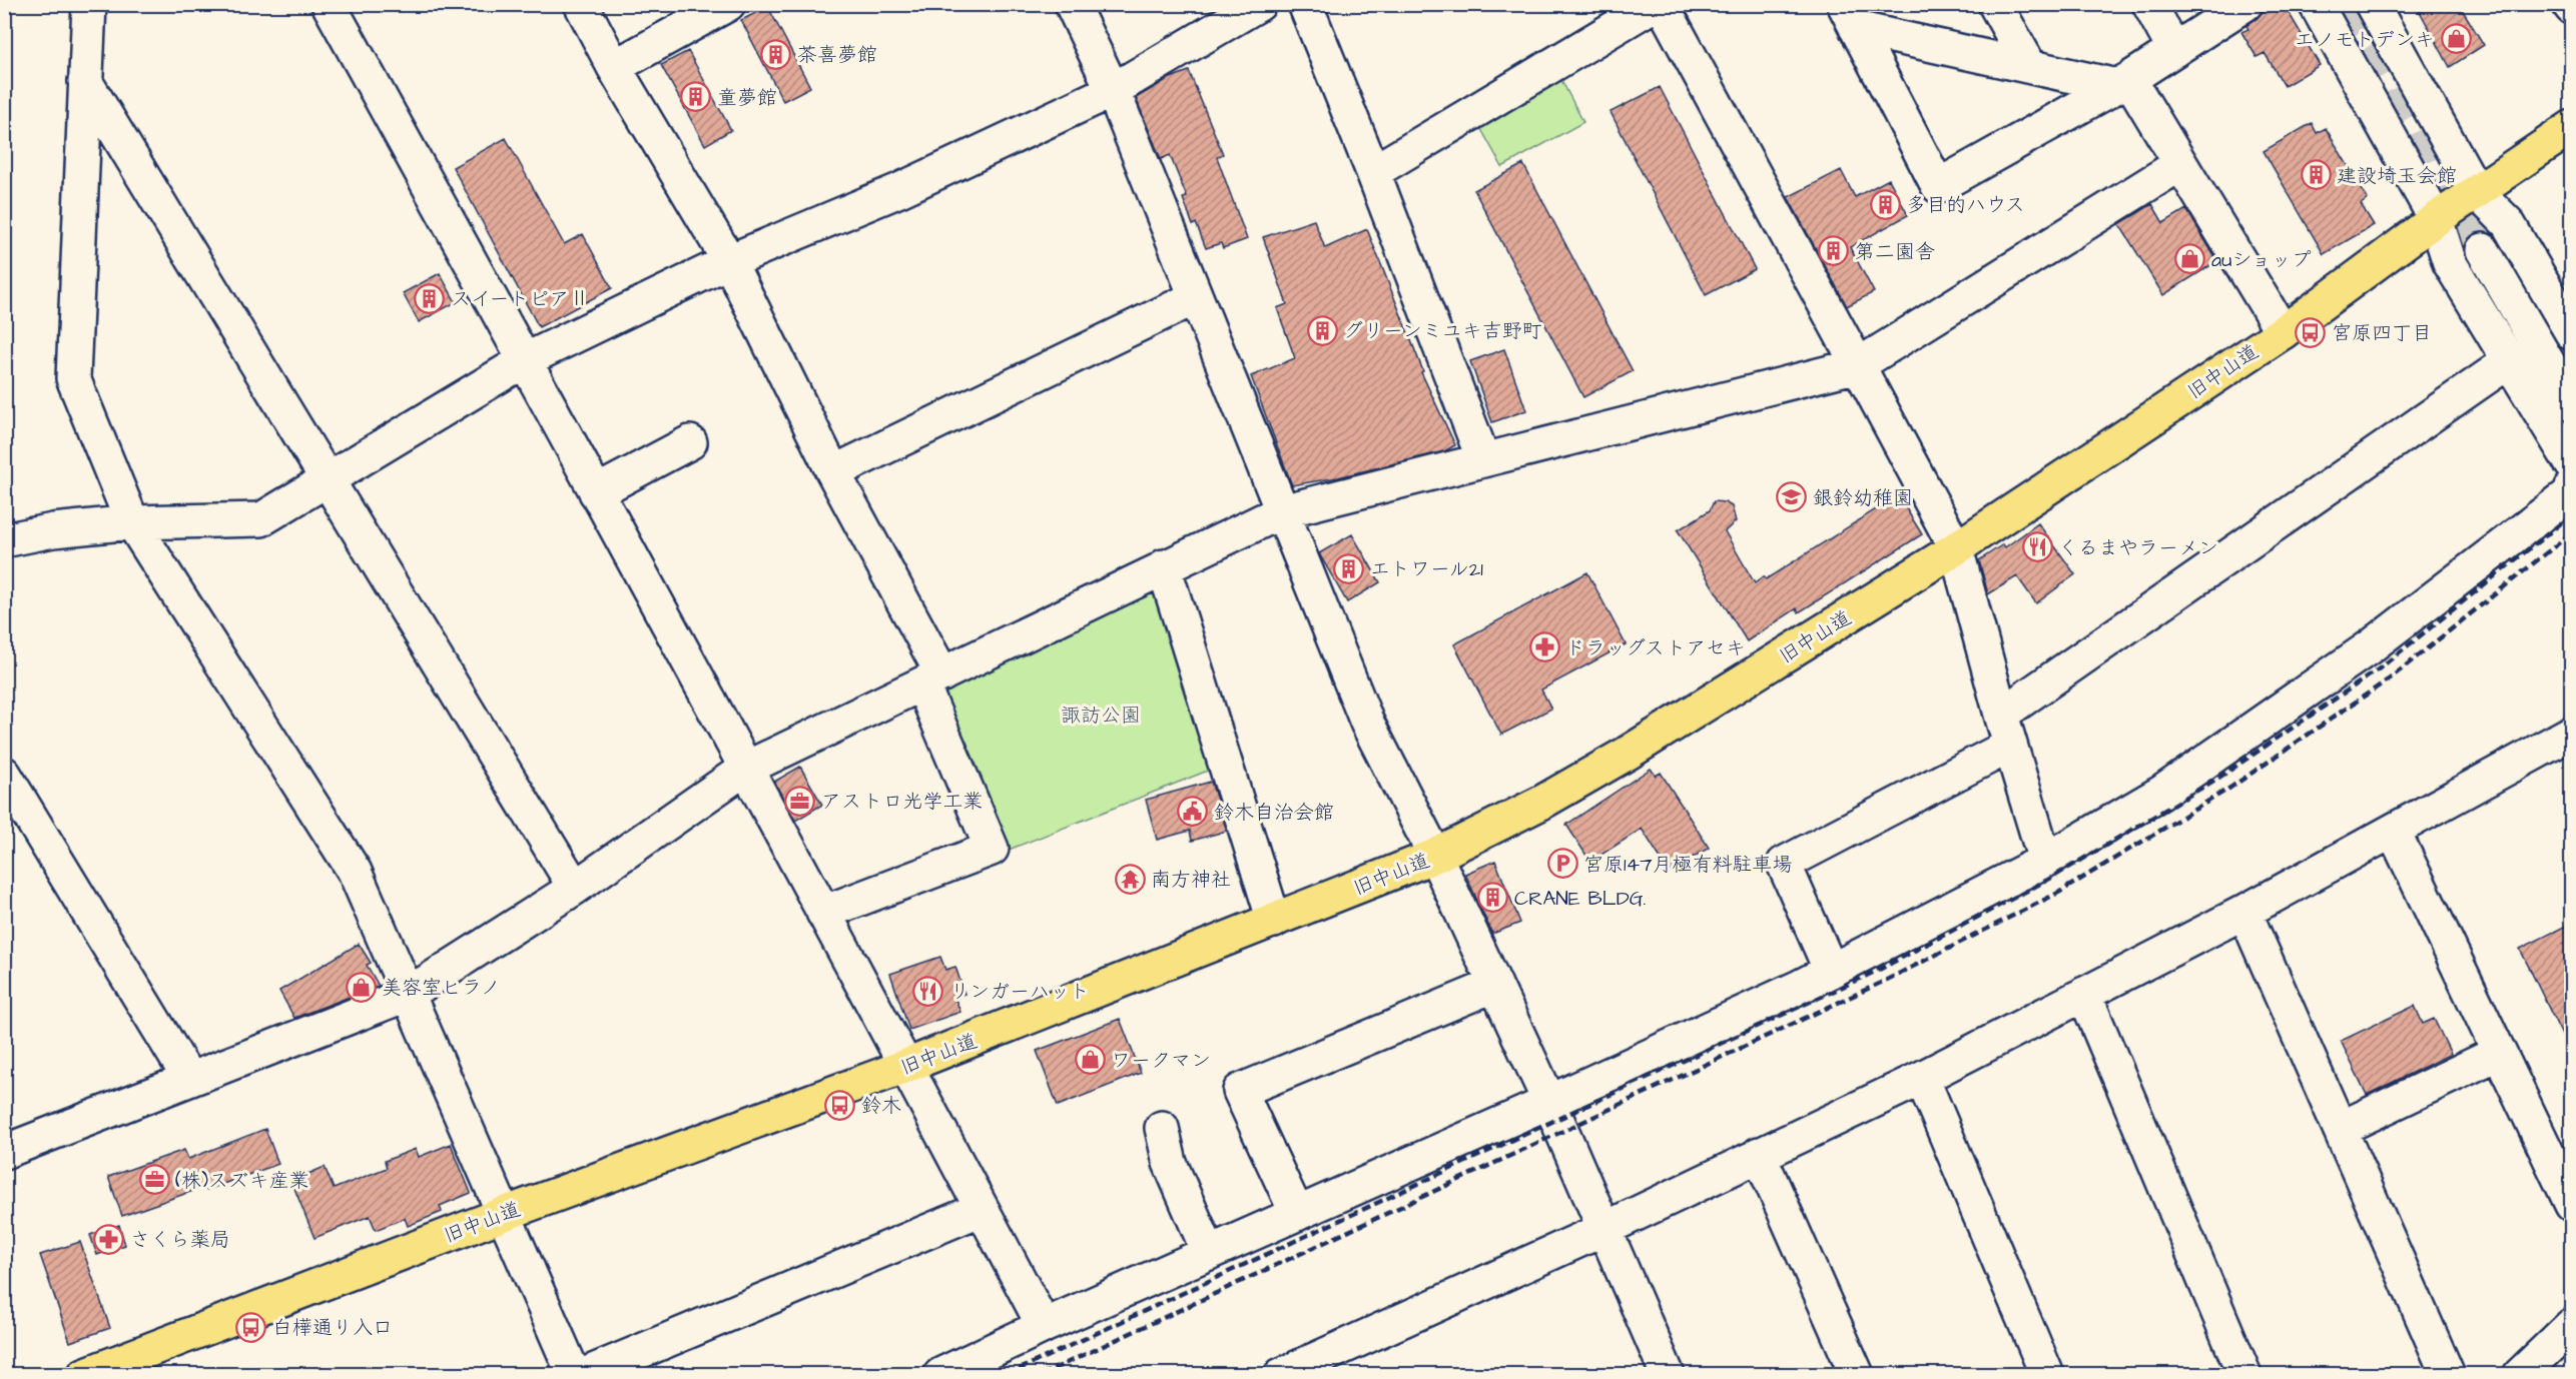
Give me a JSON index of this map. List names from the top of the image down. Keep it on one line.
{"streets":{"main road":["旧中山道"]},"parks":["諏訪公園"],"places":{"shop":["エノモトデンキ","auショップ","美容室ヒラノ","ワークマン"],"building":["茶喜夢館","童夢館","建設埼玉会館","多目的ハウス","第二園舎","スイートピアⅡ","グリーンミユキ吉野町","エトワール21","CRANE BLDG."],"bus stop":["宮原四丁目","鈴木","白樺通り入口"],"school or university":["銀鈴幼稚園"],"restaurant":["くるまやラーメン","リンガーハット"],"pharmacy":["ドラッグストアセキ","さくら薬局"],"office":["アストロ光学工業","(株)スズキ産業"],"public building":["鈴木自治会館"],"parking":["宮原147月極有料駐車場"],"temple":["南方神社"]}}
